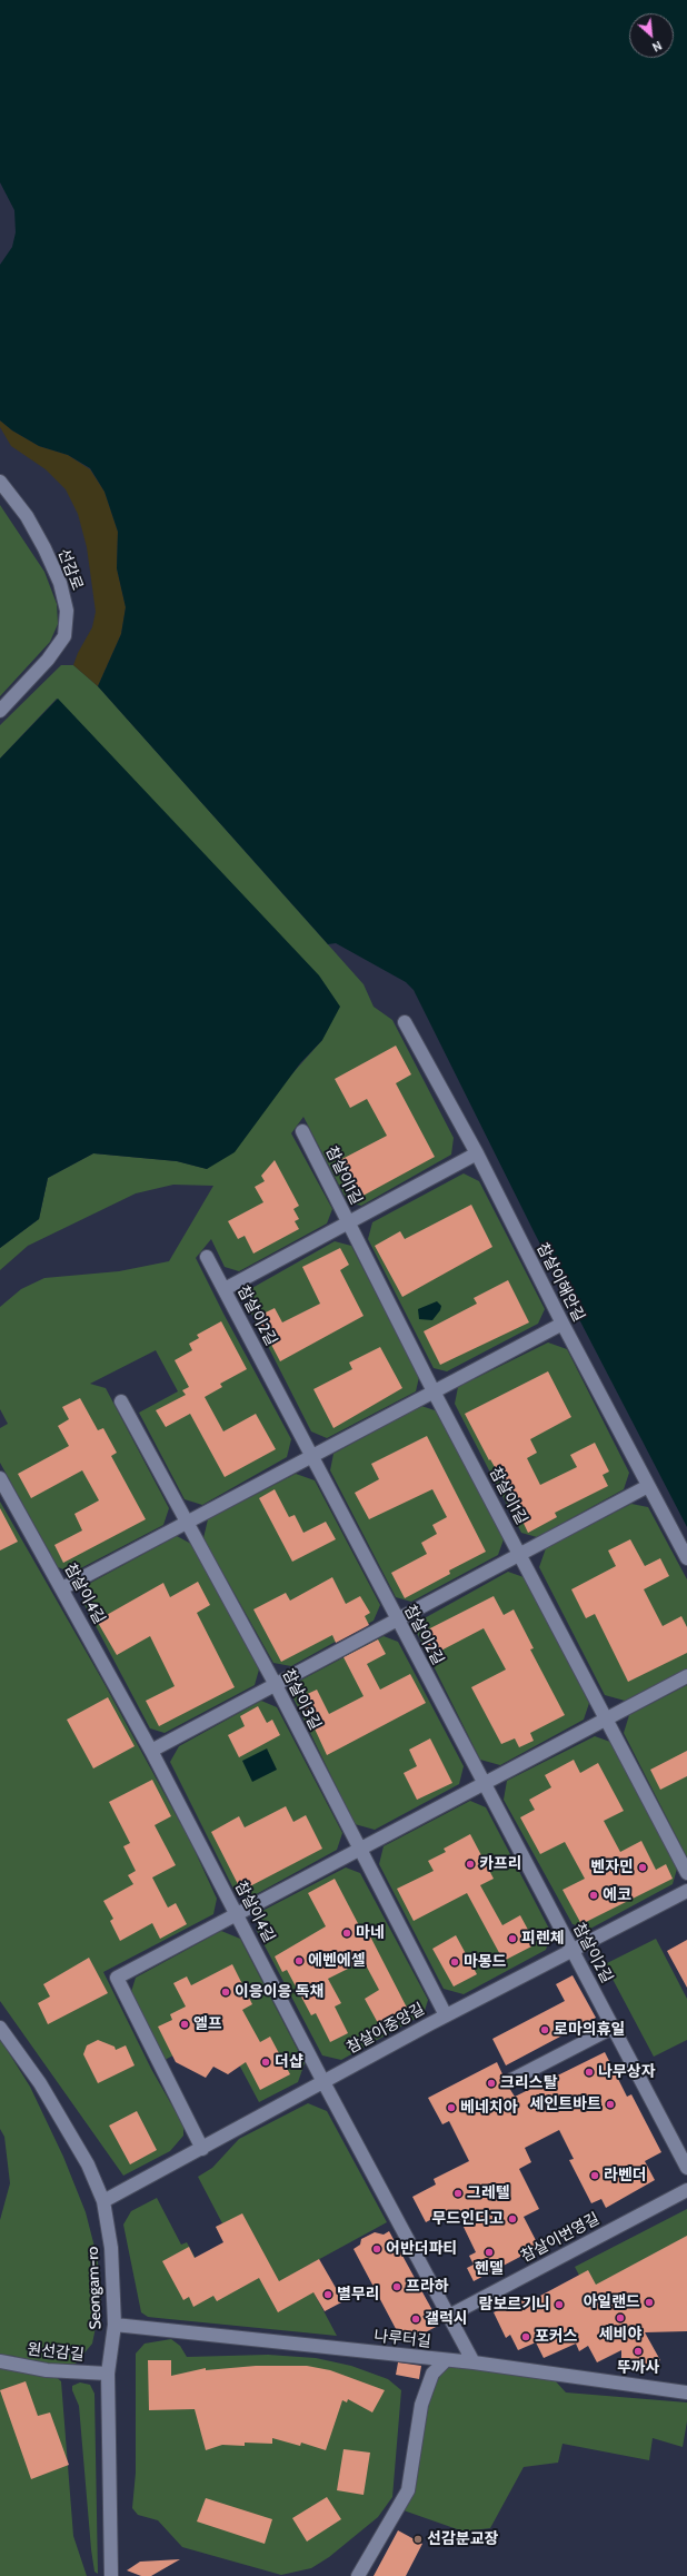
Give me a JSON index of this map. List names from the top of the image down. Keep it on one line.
{"streets":{"street":["선감로","참살이1길","참살이해안길","참살이2길","참살이4길","참살이3길","참살이중앙길","참살이번영길","Seongam-ro","나루터길","원선감길"]},"crossings":[["참살이2길","참살이중앙길"],["참살이4길","참살이중앙길"],["참살이4길","참살이번영길"],["참살이4길","나루터길"],["참살이3길","참살이중앙길"],["참살이중앙길","Seongam-ro"],["Seongam-ro","나루터길"],["Seongam-ro","원선감길"]],"places":["카프리","벤자민","에코","마네","피렌체","에벤에셀","마몽드","이응이응 독채","엘프","로마의휴일","더샵","나무상자","크리스탈","세인트바트","베네치아","라벤더","그레텔","무드인디고","어반더파티","헨델","프라하","별무리","아일랜드","람보르기니","세비야","갤럭시","포커스","뚜까사","선감분교장"],"north":"bottom right"}
